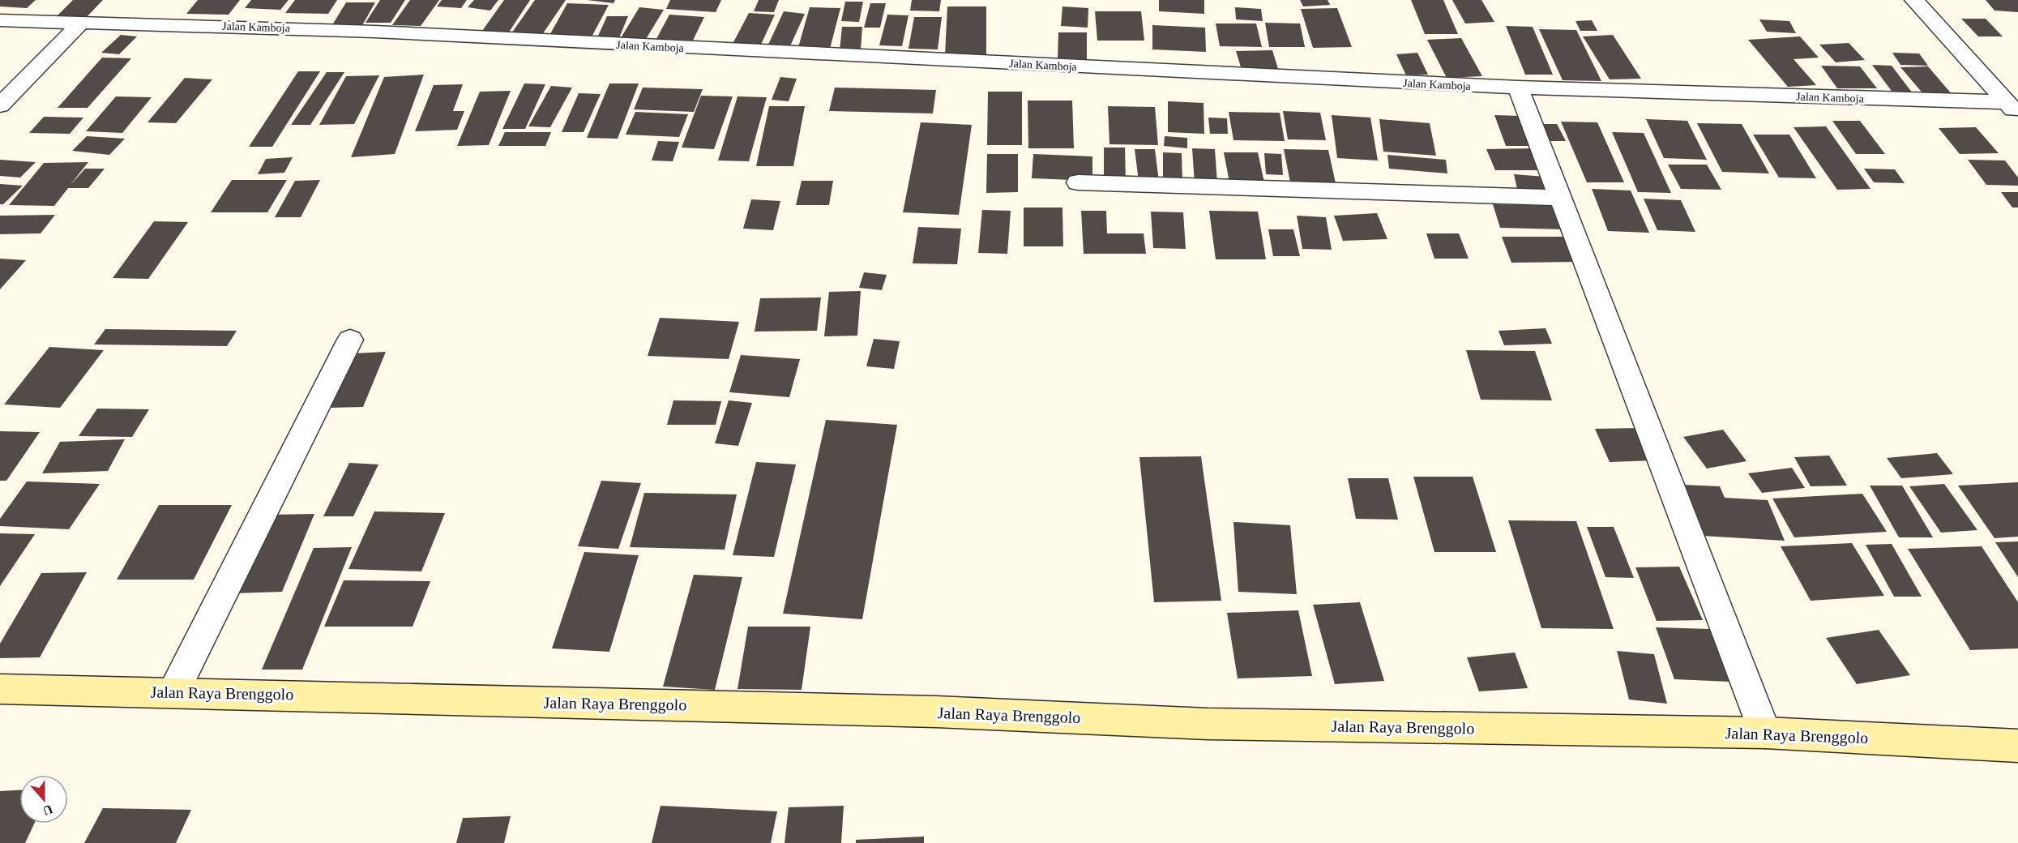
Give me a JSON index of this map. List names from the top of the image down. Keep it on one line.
{"streets":{"main road":["Jalan Raya Brenggolo"],"street":["Jalan Kamboja"]},"north":"bottom"}
